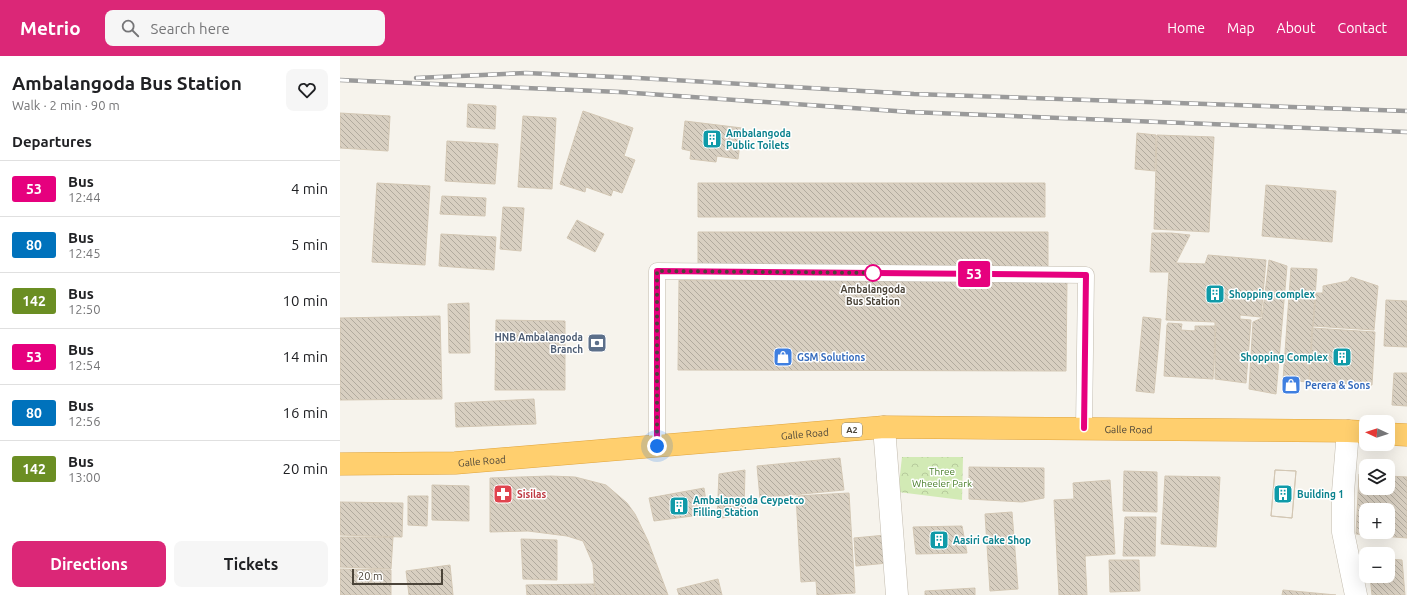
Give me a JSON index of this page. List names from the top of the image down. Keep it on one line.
{"streets":{"highway":["Galle Road","A2"]},"parks":["Three Wheeler Park"],"places":{"building":["Ambalangoda Public Toilets","Shopping complex","Shopping Complex","Building 1","Ambalangoda Ceypetco Filling Station","Aasiri Cake Shop"],"other":["Ambalangoda Bus Station"],"bank":["HNB Ambalangoda Branch"],"shop":["GSM Solutions","Perera & Sons"],"pharmacy":["Sisilas"]},"lines":["bus line 53"],"scale_bar":"20 m","north":"left","page":{"header":"Metrio","search":"Search here","nav":["Home","Map","About","Contact"],"heading":[["Ambalangoda Bus Station","Walk · 2 min · 90 m"],"Departures"],"on_map":"53","list":[{"mark":"53","name":"Bus","note":"12:44","value":"4 min"},{"mark":"80","name":"Bus","note":"12:45","value":"5 min"},{"mark":"142","name":"Bus","note":"12:50","value":"10 min"},{"mark":"53","name":"Bus","note":"12:54","value":"14 min"},{"mark":"80","name":"Bus","note":"12:56","value":"16 min"},{"mark":"142","name":"Bus","note":"13:00","value":"20 min"}],"map_buttons":["+","−"],"buttons":["Directions","Tickets"],"scale":"20 m"}}
